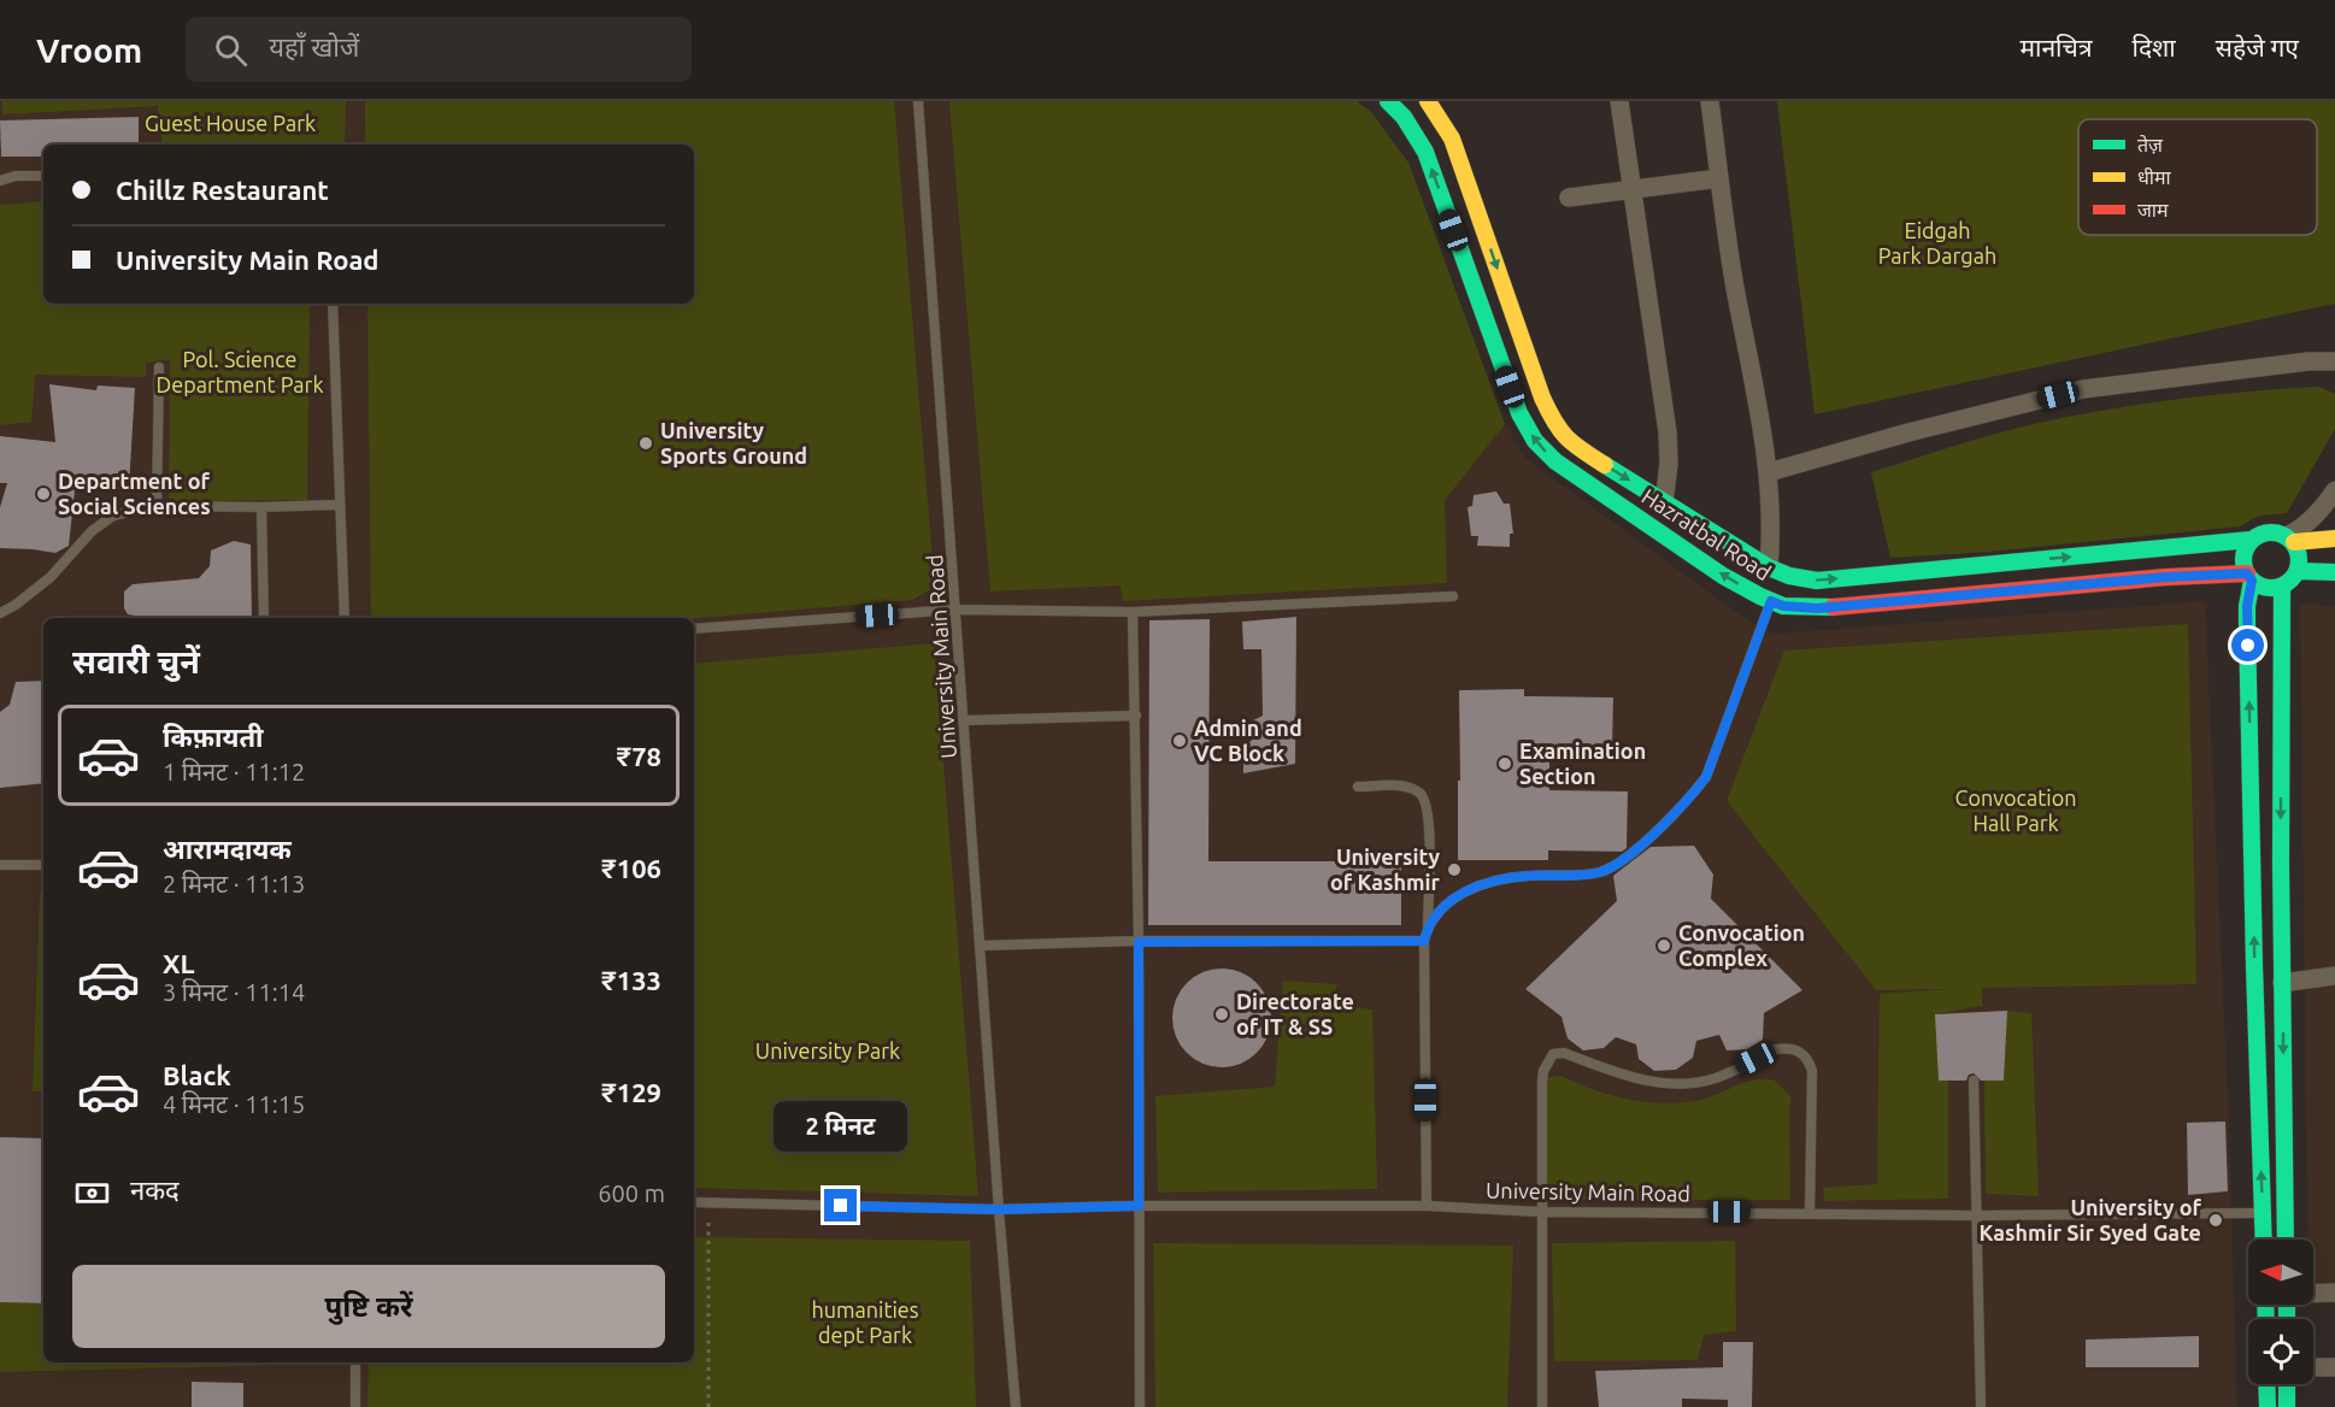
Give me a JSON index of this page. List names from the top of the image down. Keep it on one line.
{"streets":{"main road":["Hazratbal Road"],"lane":["University Main Road"]},"parks":["Guest House Park","Eidgah Park Dargah","Pol. Science Department Park","Convocation Hall Park","University Park","humanities dept Park"],"places":["University Sports Ground","Department of Social Sciences","Admin and VC Block","Examination Section","University of Kashmir","Convocation Complex","Directorate of IT & SS","University of Kashmir Sir Syed Gate"],"legend":["तेज़","धीमा","जाम"],"north":"left","page":{"header":"Vroom","search":"यहाँ खोजें","nav":["मानचित्र","दिशा","सहेजे गए"],"banner":["Chillz Restaurant","University Main Road"],"heading":"सवारी चुनें","list":[{"name":"किफ़ायती","note":"1 मिनट · 11:12","value":"₹78"},{"name":"आरामदायक","note":"2 मिनट · 11:13","value":"₹106"},{"name":"XL","note":"3 मिनट · 11:14","value":"₹133"},{"name":"Black","note":"4 मिनट · 11:15","value":"₹129"}],"bubble":"2 मिनट","pay":["नकद","600 m"],"buttons":"पुष्टि करें"}}
